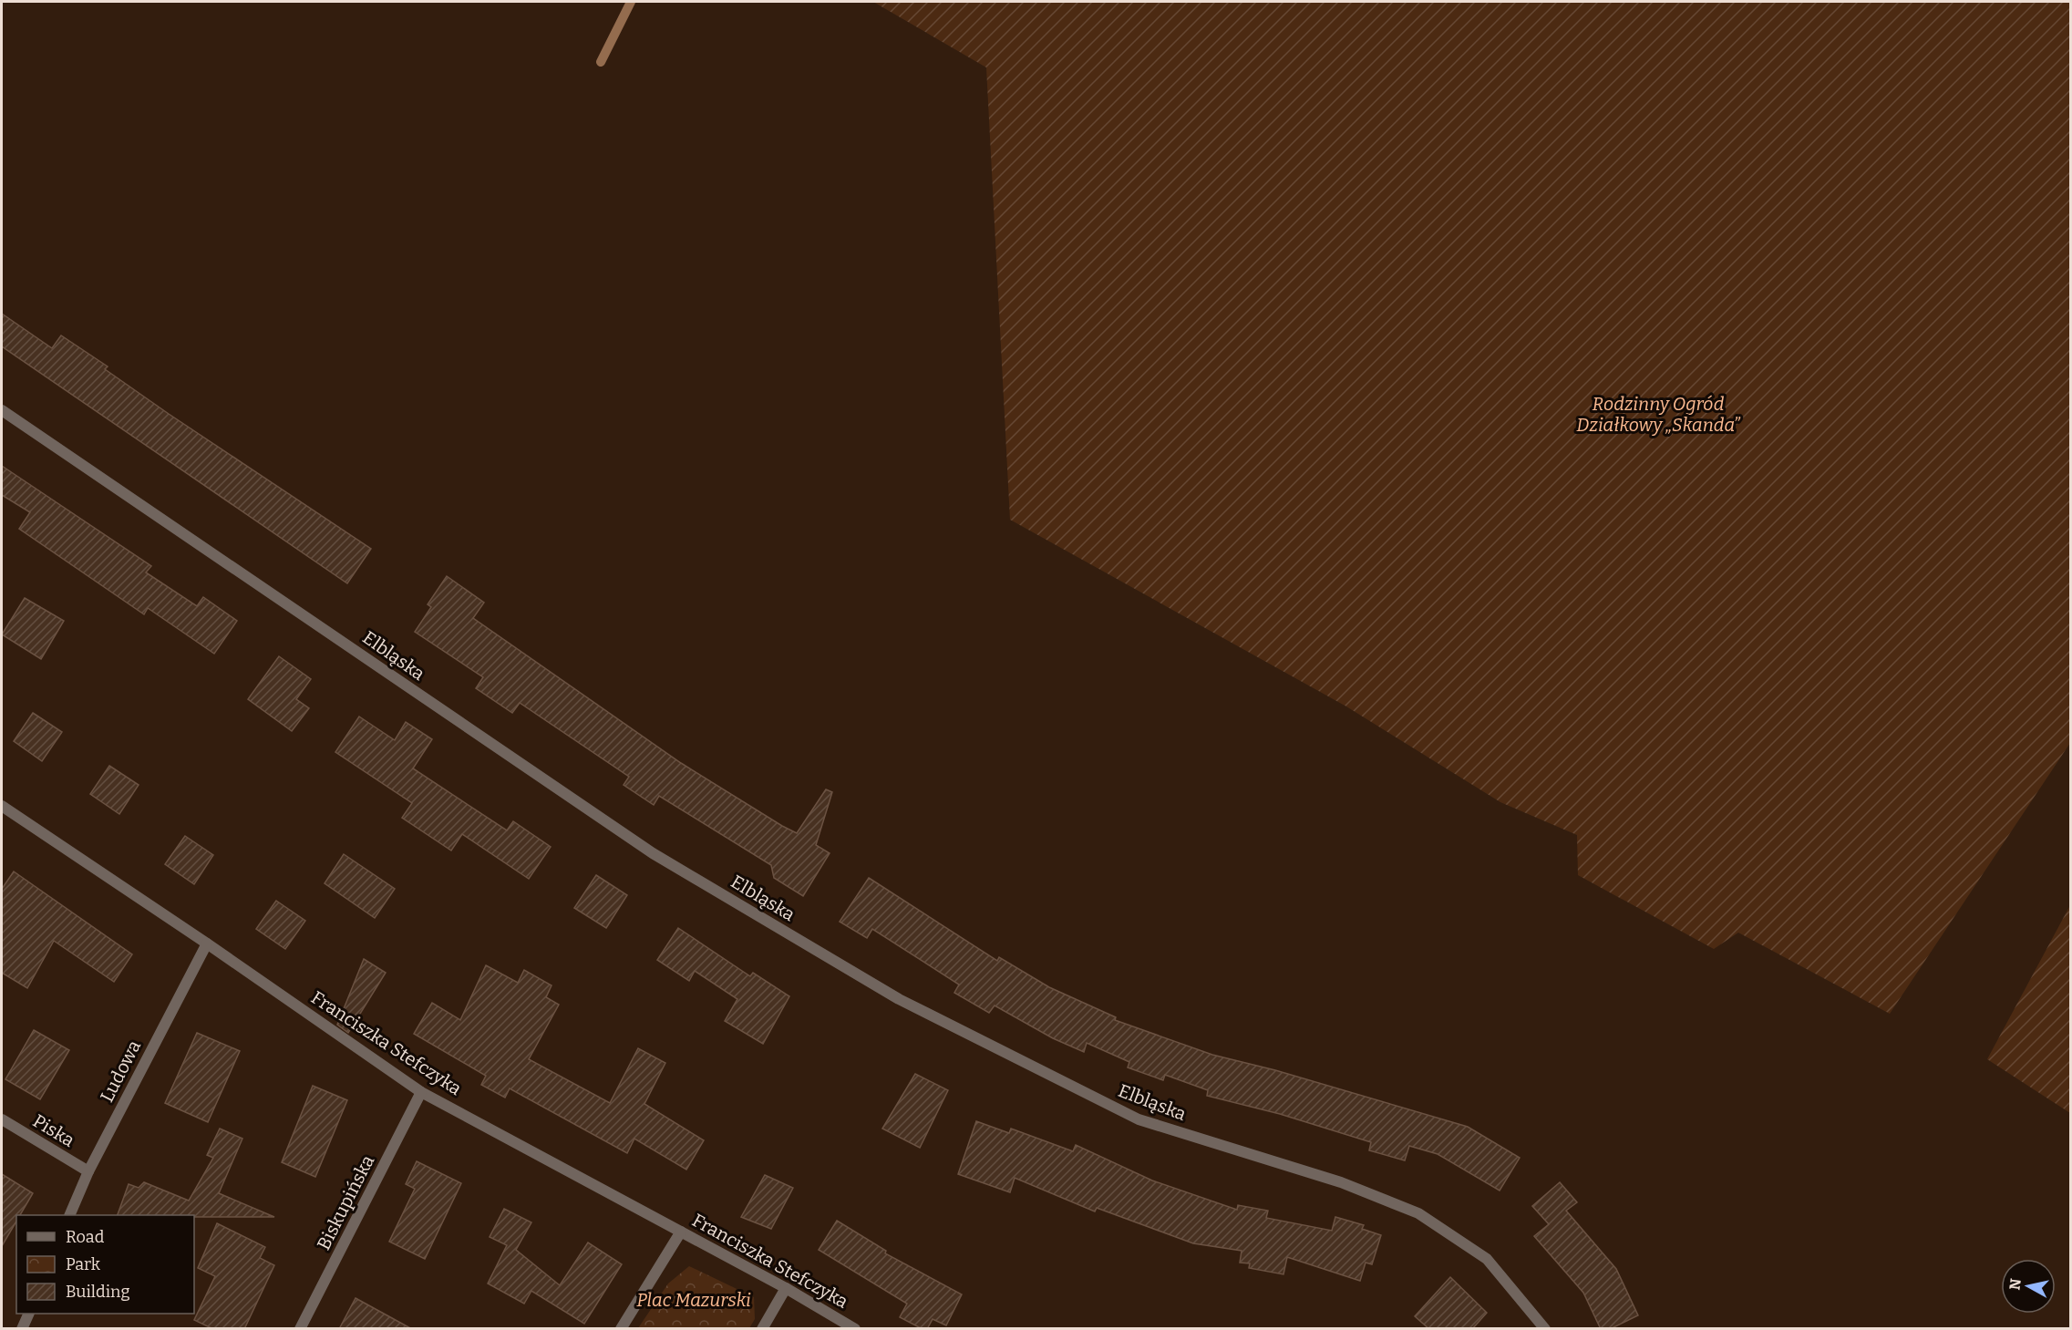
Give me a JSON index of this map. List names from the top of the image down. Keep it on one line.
{"streets":{"street":["Elbląska","Franciszka Stefczyka","Ludowa","Piska","Biskupińska"]},"crossings":[["Franciszka Stefczyka","Ludowa"],["Franciszka Stefczyka","Biskupińska"],["Ludowa","Piska"]],"parks":["Rodzinny Ogród Działkowy „Skanda”","Plac Mazurski"],"legend":["Road","Park","Building"],"north":"left"}
